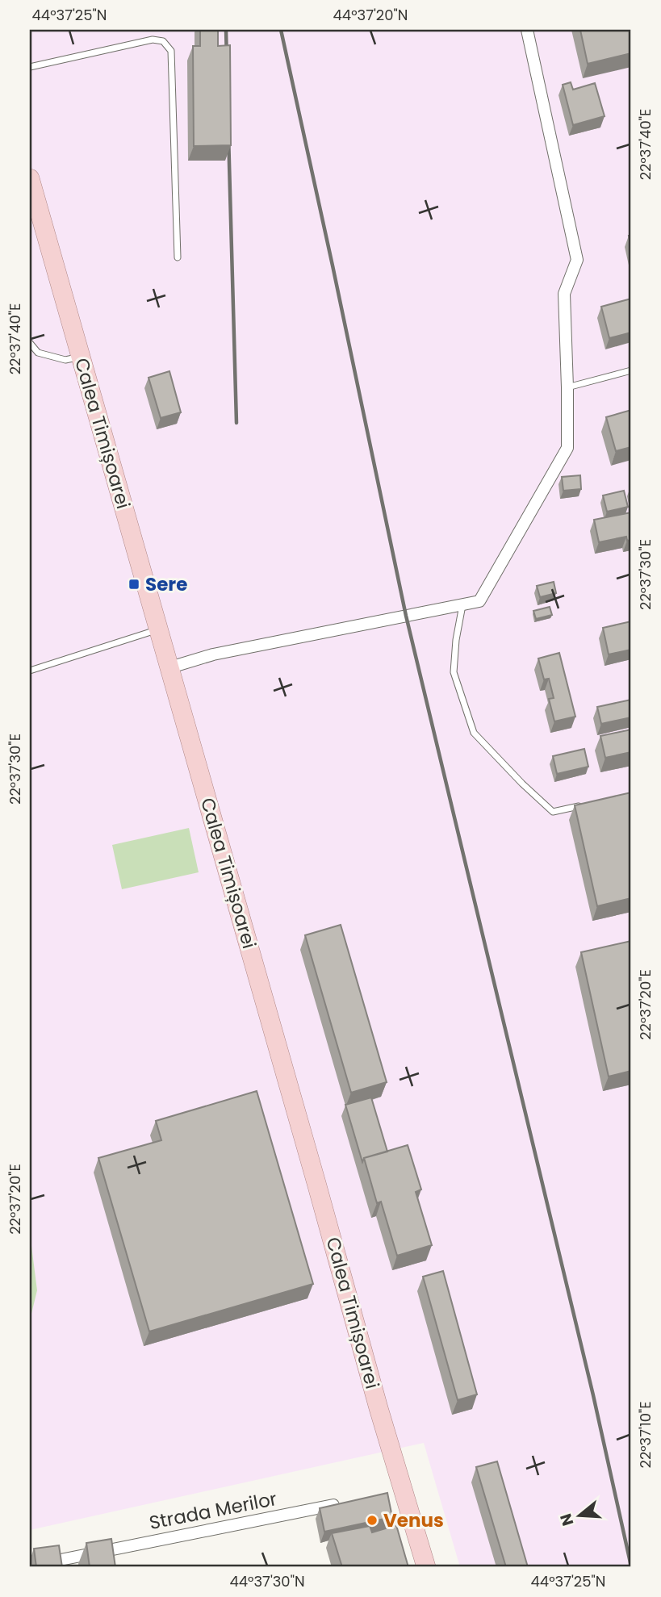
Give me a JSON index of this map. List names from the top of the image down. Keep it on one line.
{"streets":{"main road":["Calea Timișoarei"],"street":["Strada Merilor"]},"places":{"transit":["Sere"],"other":["Venus"]},"north":"left","coordinates":["44°37'25\"N","44°37'20\"N","22°37'40\"E","22°37'30\"E","22°37'20\"E","22°37'10\"E","44°37'30\"N"]}
